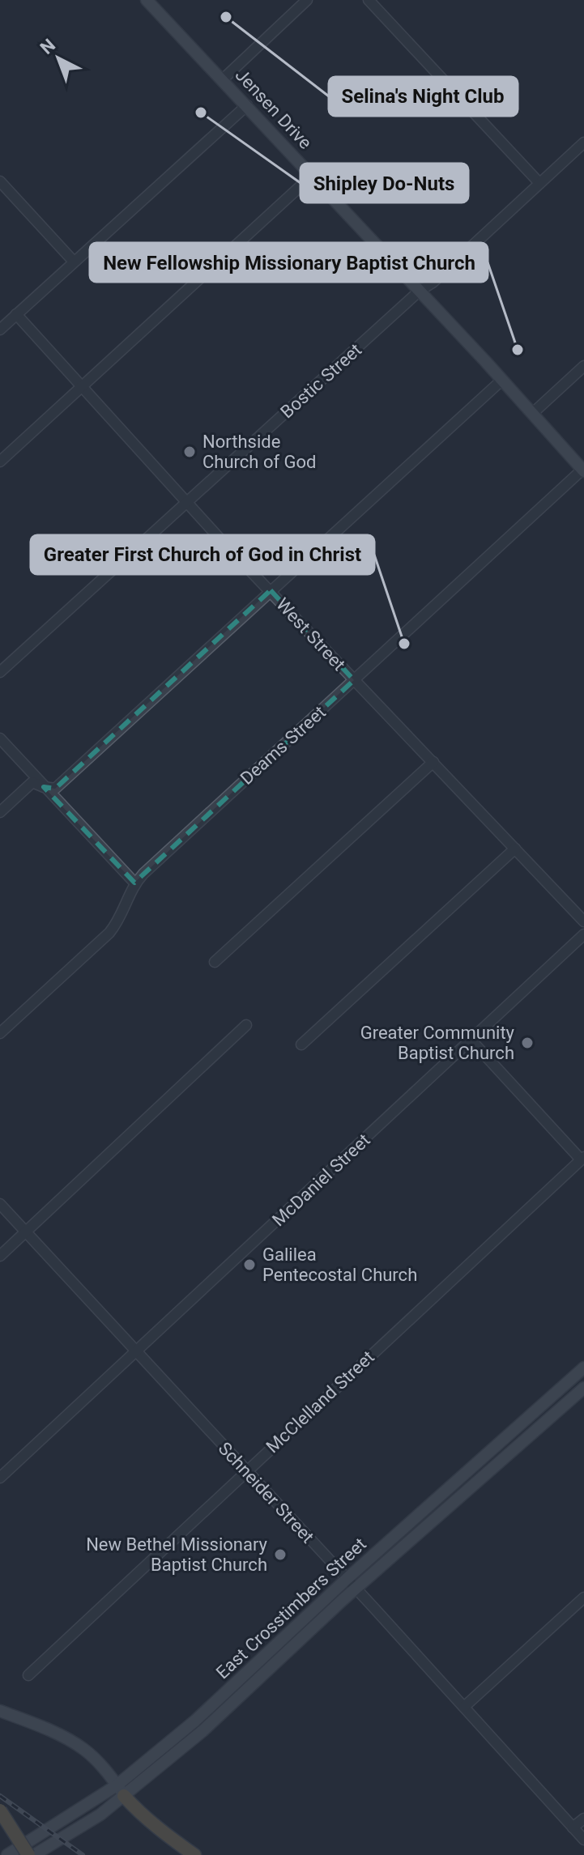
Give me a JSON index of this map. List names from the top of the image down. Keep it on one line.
{"streets":{"main road":["Jensen Drive","East Crosstimbers Street"],"street":["Bostic Street","West Street","Deams Street","McDaniel Street","McClelland Street","Schneider Street"]},"crossings":[["Jensen Drive","Bostic Street"],["Jensen Drive","Deams Street"],["Bostic Street","West Street"],["West Street","Deams Street"],["McDaniel Street","Schneider Street"],["McClelland Street","Schneider Street"],["Schneider Street","East Crosstimbers Street"]],"places":["Selina's Night Club","Shipley Do-Nuts","New Fellowship Missionary Baptist Church","Northside Church of God","Greater First Church of God in Christ","Greater Community Baptist Church","Galilea Pentecostal Church","New Bethel Missionary Baptist Church"],"north":"top left"}
